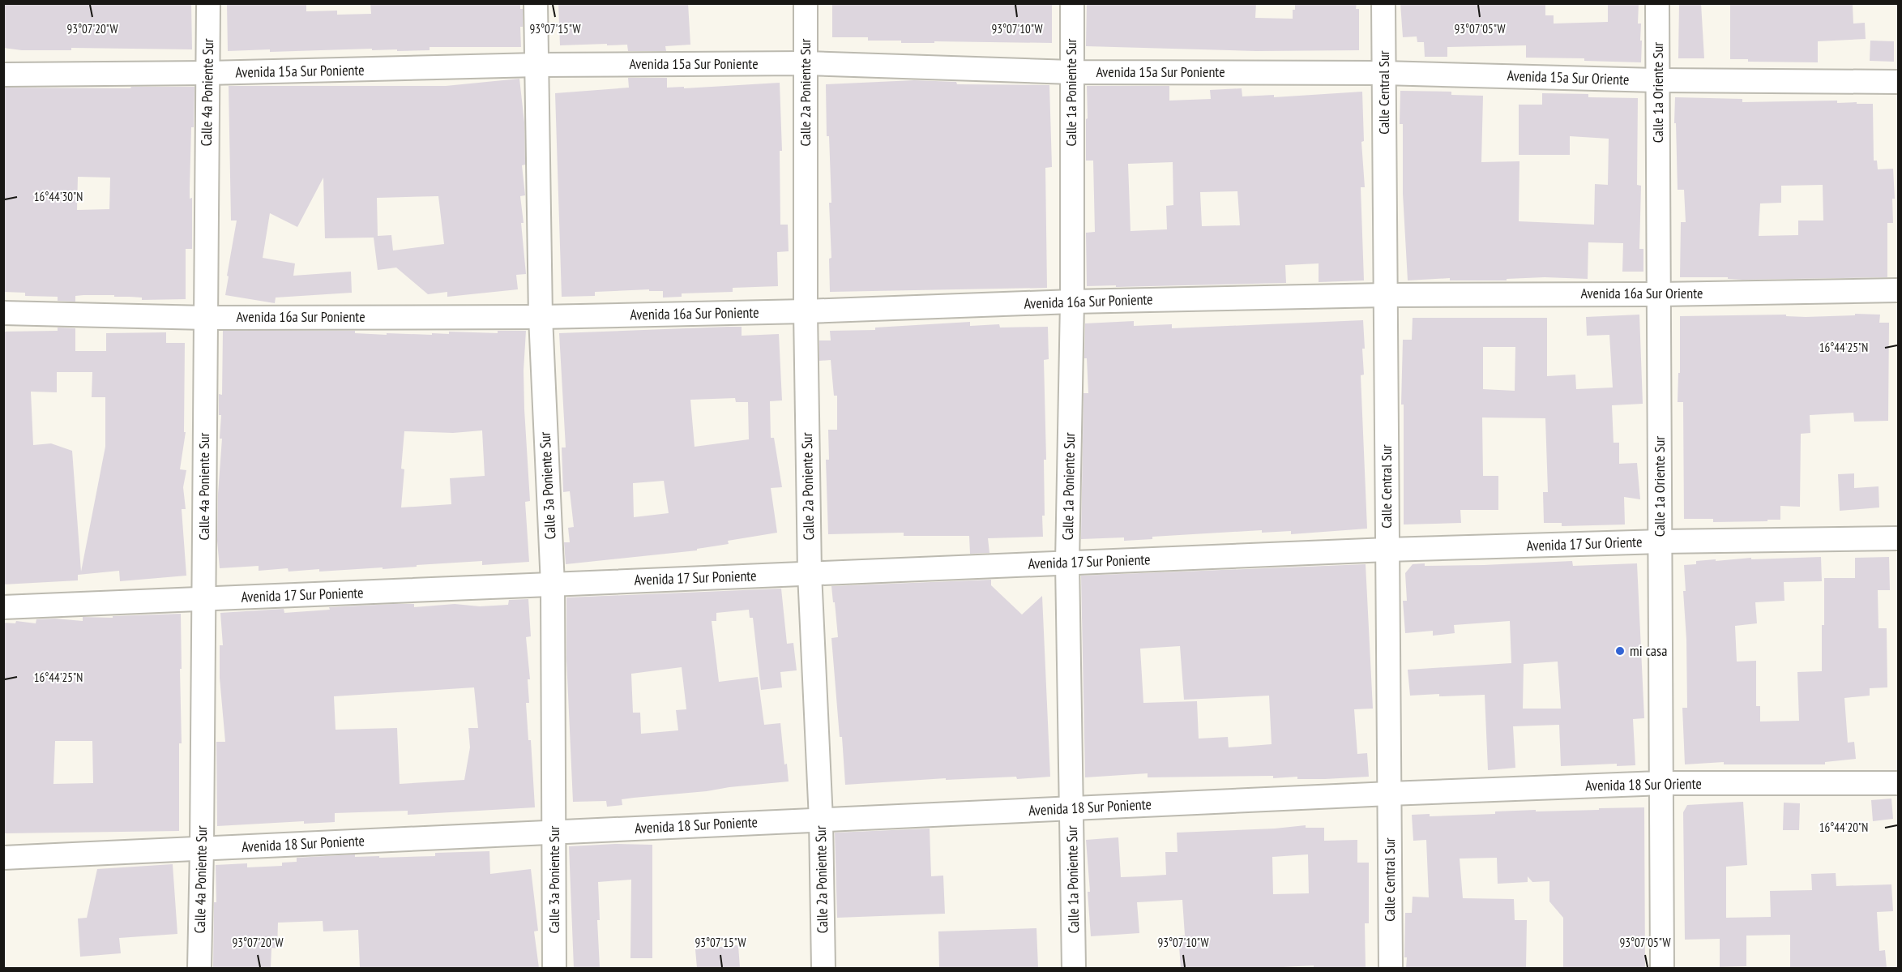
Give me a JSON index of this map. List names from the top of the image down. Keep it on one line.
{"streets":{"street":["Avenida 15a Sur Poniente","Avenida 15a Sur Oriente","Calle 4a Poniente Sur","Calle 2a Poniente Sur","Calle 1a Poniente Sur","Calle Central Sur","Calle 1a Oriente Sur","Avenida 16a Sur Oriente","Avenida 16a Sur Poniente","Calle 3a Poniente Sur","Avenida 17 Sur Oriente","Avenida 17 Sur Poniente","Avenida 18 Sur Oriente","Avenida 18 Sur Poniente"]},"crossings":[["Avenida 15a Sur Poniente","Avenida 15a Sur Oriente"],["Avenida 15a Sur Poniente","Calle 4a Poniente Sur"],["Avenida 15a Sur Poniente","Calle 2a Poniente Sur"],["Avenida 15a Sur Poniente","Calle 1a Poniente Sur"],["Avenida 15a Sur Poniente","Calle Central Sur"],["Avenida 15a Sur Poniente","Calle 3a Poniente Sur"],["Avenida 15a Sur Oriente","Calle Central Sur"],["Avenida 15a Sur Oriente","Calle 1a Oriente Sur"],["Calle 4a Poniente Sur","Avenida 16a Sur Poniente"],["Calle 4a Poniente Sur","Avenida 17 Sur Poniente"],["Calle 4a Poniente Sur","Avenida 18 Sur Poniente"],["Calle 2a Poniente Sur","Avenida 16a Sur Poniente"],["Calle 2a Poniente Sur","Avenida 17 Sur Poniente"],["Calle 2a Poniente Sur","Avenida 18 Sur Poniente"],["Calle 1a Poniente Sur","Avenida 16a Sur Poniente"],["Calle 1a Poniente Sur","Avenida 17 Sur Poniente"],["Calle 1a Poniente Sur","Avenida 18 Sur Poniente"],["Calle Central Sur","Avenida 16a Sur Oriente"],["Calle Central Sur","Avenida 16a Sur Poniente"],["Calle Central Sur","Avenida 17 Sur Oriente"],["Calle Central Sur","Avenida 17 Sur Poniente"],["Calle Central Sur","Avenida 18 Sur Oriente"],["Calle Central Sur","Avenida 18 Sur Poniente"],["Calle 1a Oriente Sur","Avenida 16a Sur Oriente"],["Calle 1a Oriente Sur","Avenida 17 Sur Oriente"],["Calle 1a Oriente Sur","Avenida 18 Sur Oriente"],["Avenida 16a Sur Oriente","Avenida 16a Sur Poniente"],["Avenida 16a Sur Poniente","Calle 3a Poniente Sur"],["Calle 3a Poniente Sur","Avenida 17 Sur Poniente"],["Calle 3a Poniente Sur","Avenida 18 Sur Poniente"],["Avenida 17 Sur Oriente","Avenida 17 Sur Poniente"],["Avenida 18 Sur Oriente","Avenida 18 Sur Poniente"]],"places":["mi casa"],"coordinates":["93°07'20\"W","93°07'15\"W","93°07'10\"W","93°07'05\"W","16°44'30\"N","16°44'25\"N","16°44'20\"N"]}
